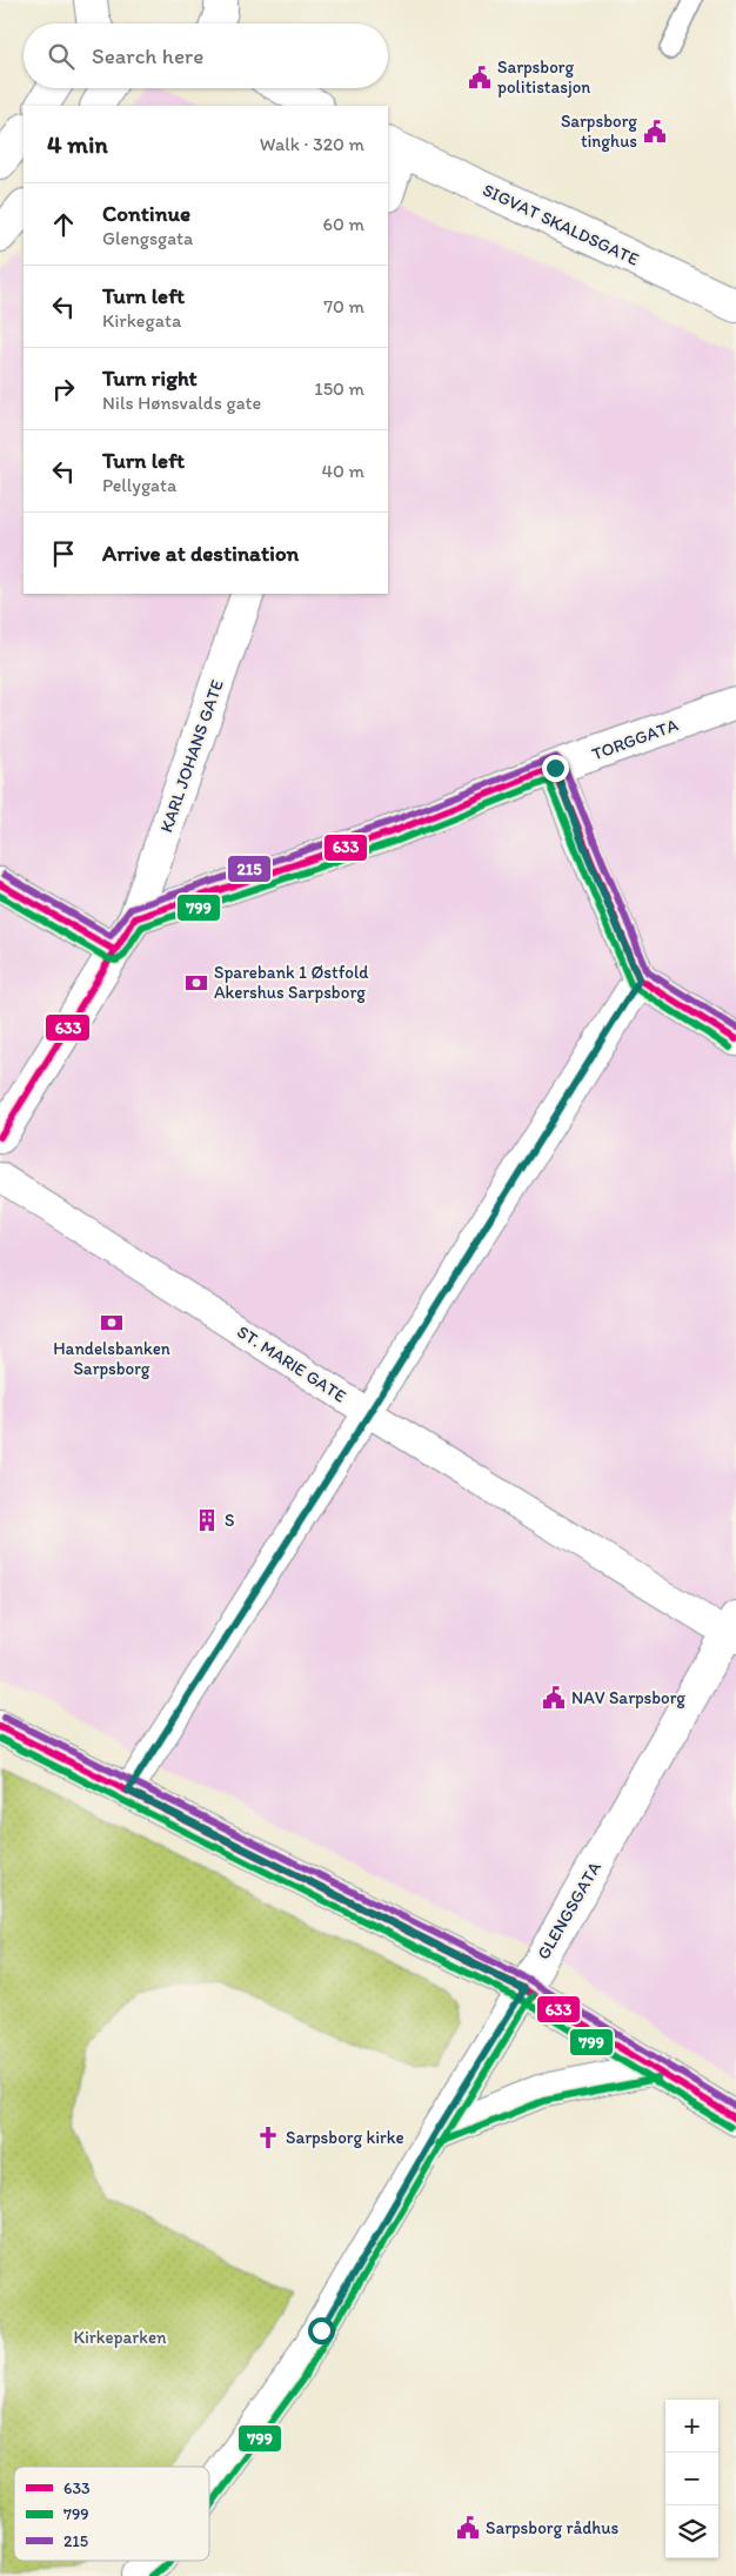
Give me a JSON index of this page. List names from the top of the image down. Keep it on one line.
{"streets":{"street":["SIGVAT SKALDSGATE","TORGGATA","KARL JOHANS GATE","ST. MARIE GATE","GLENGSGATA"]},"crossings":[["TORGGATA","KARL JOHANS GATE"],["ST. MARIE GATE","GLENGSGATA"]],"parks":["Kirkeparken"],"places":{"public building":["Sarpsborg politistasjon","Sarpsborg tinghus","NAV Sarpsborg","Sarpsborg rådhus"],"bank":["Sparebank 1 Østfold Akershus Sarpsborg","Handelsbanken Sarpsborg"],"building":["S"],"church":["Sarpsborg kirke"]},"lines":["transit line 215","transit line 633","transit line 799"],"legend":["633","799","215"],"page":{"search":"Search here","heading":["4 min","Walk · 320 m"],"list":[["Continue","Glengsgata","60 m"],["Turn left","Kirkegata","70 m"],["Turn right","Nils Hønsvalds gate","150 m"],["Turn left","Pellygata","40 m"],"Arrive at destination"],"map_buttons":["+","−"]}}
